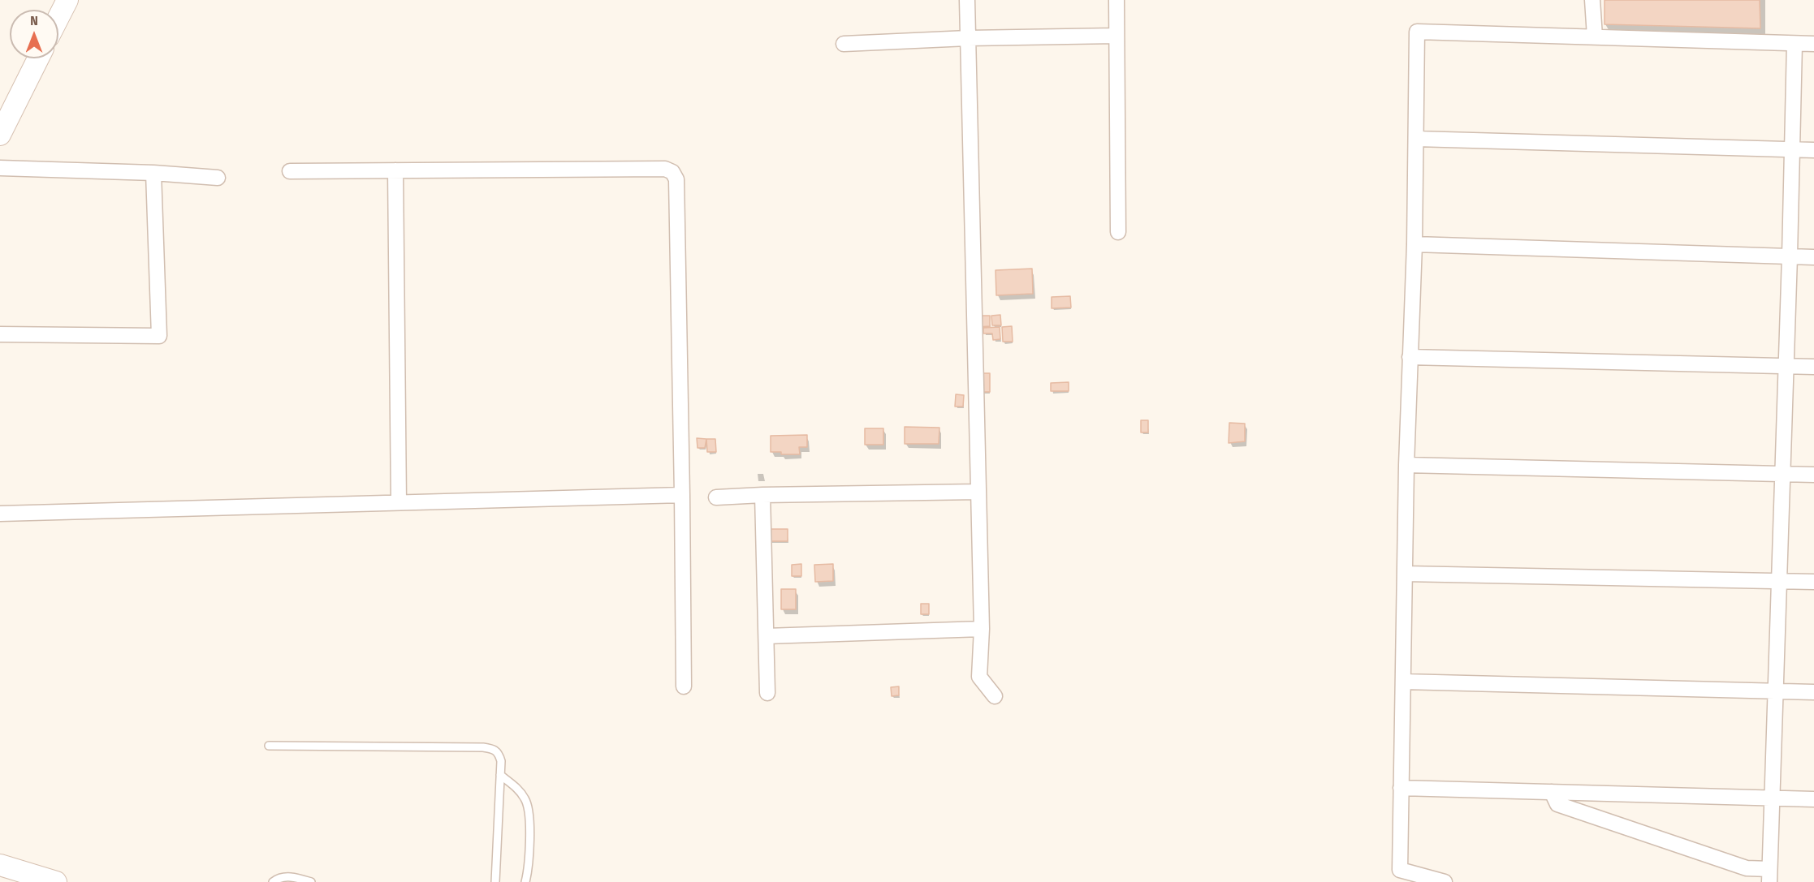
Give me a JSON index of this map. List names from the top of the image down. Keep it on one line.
{"north":"top"}
